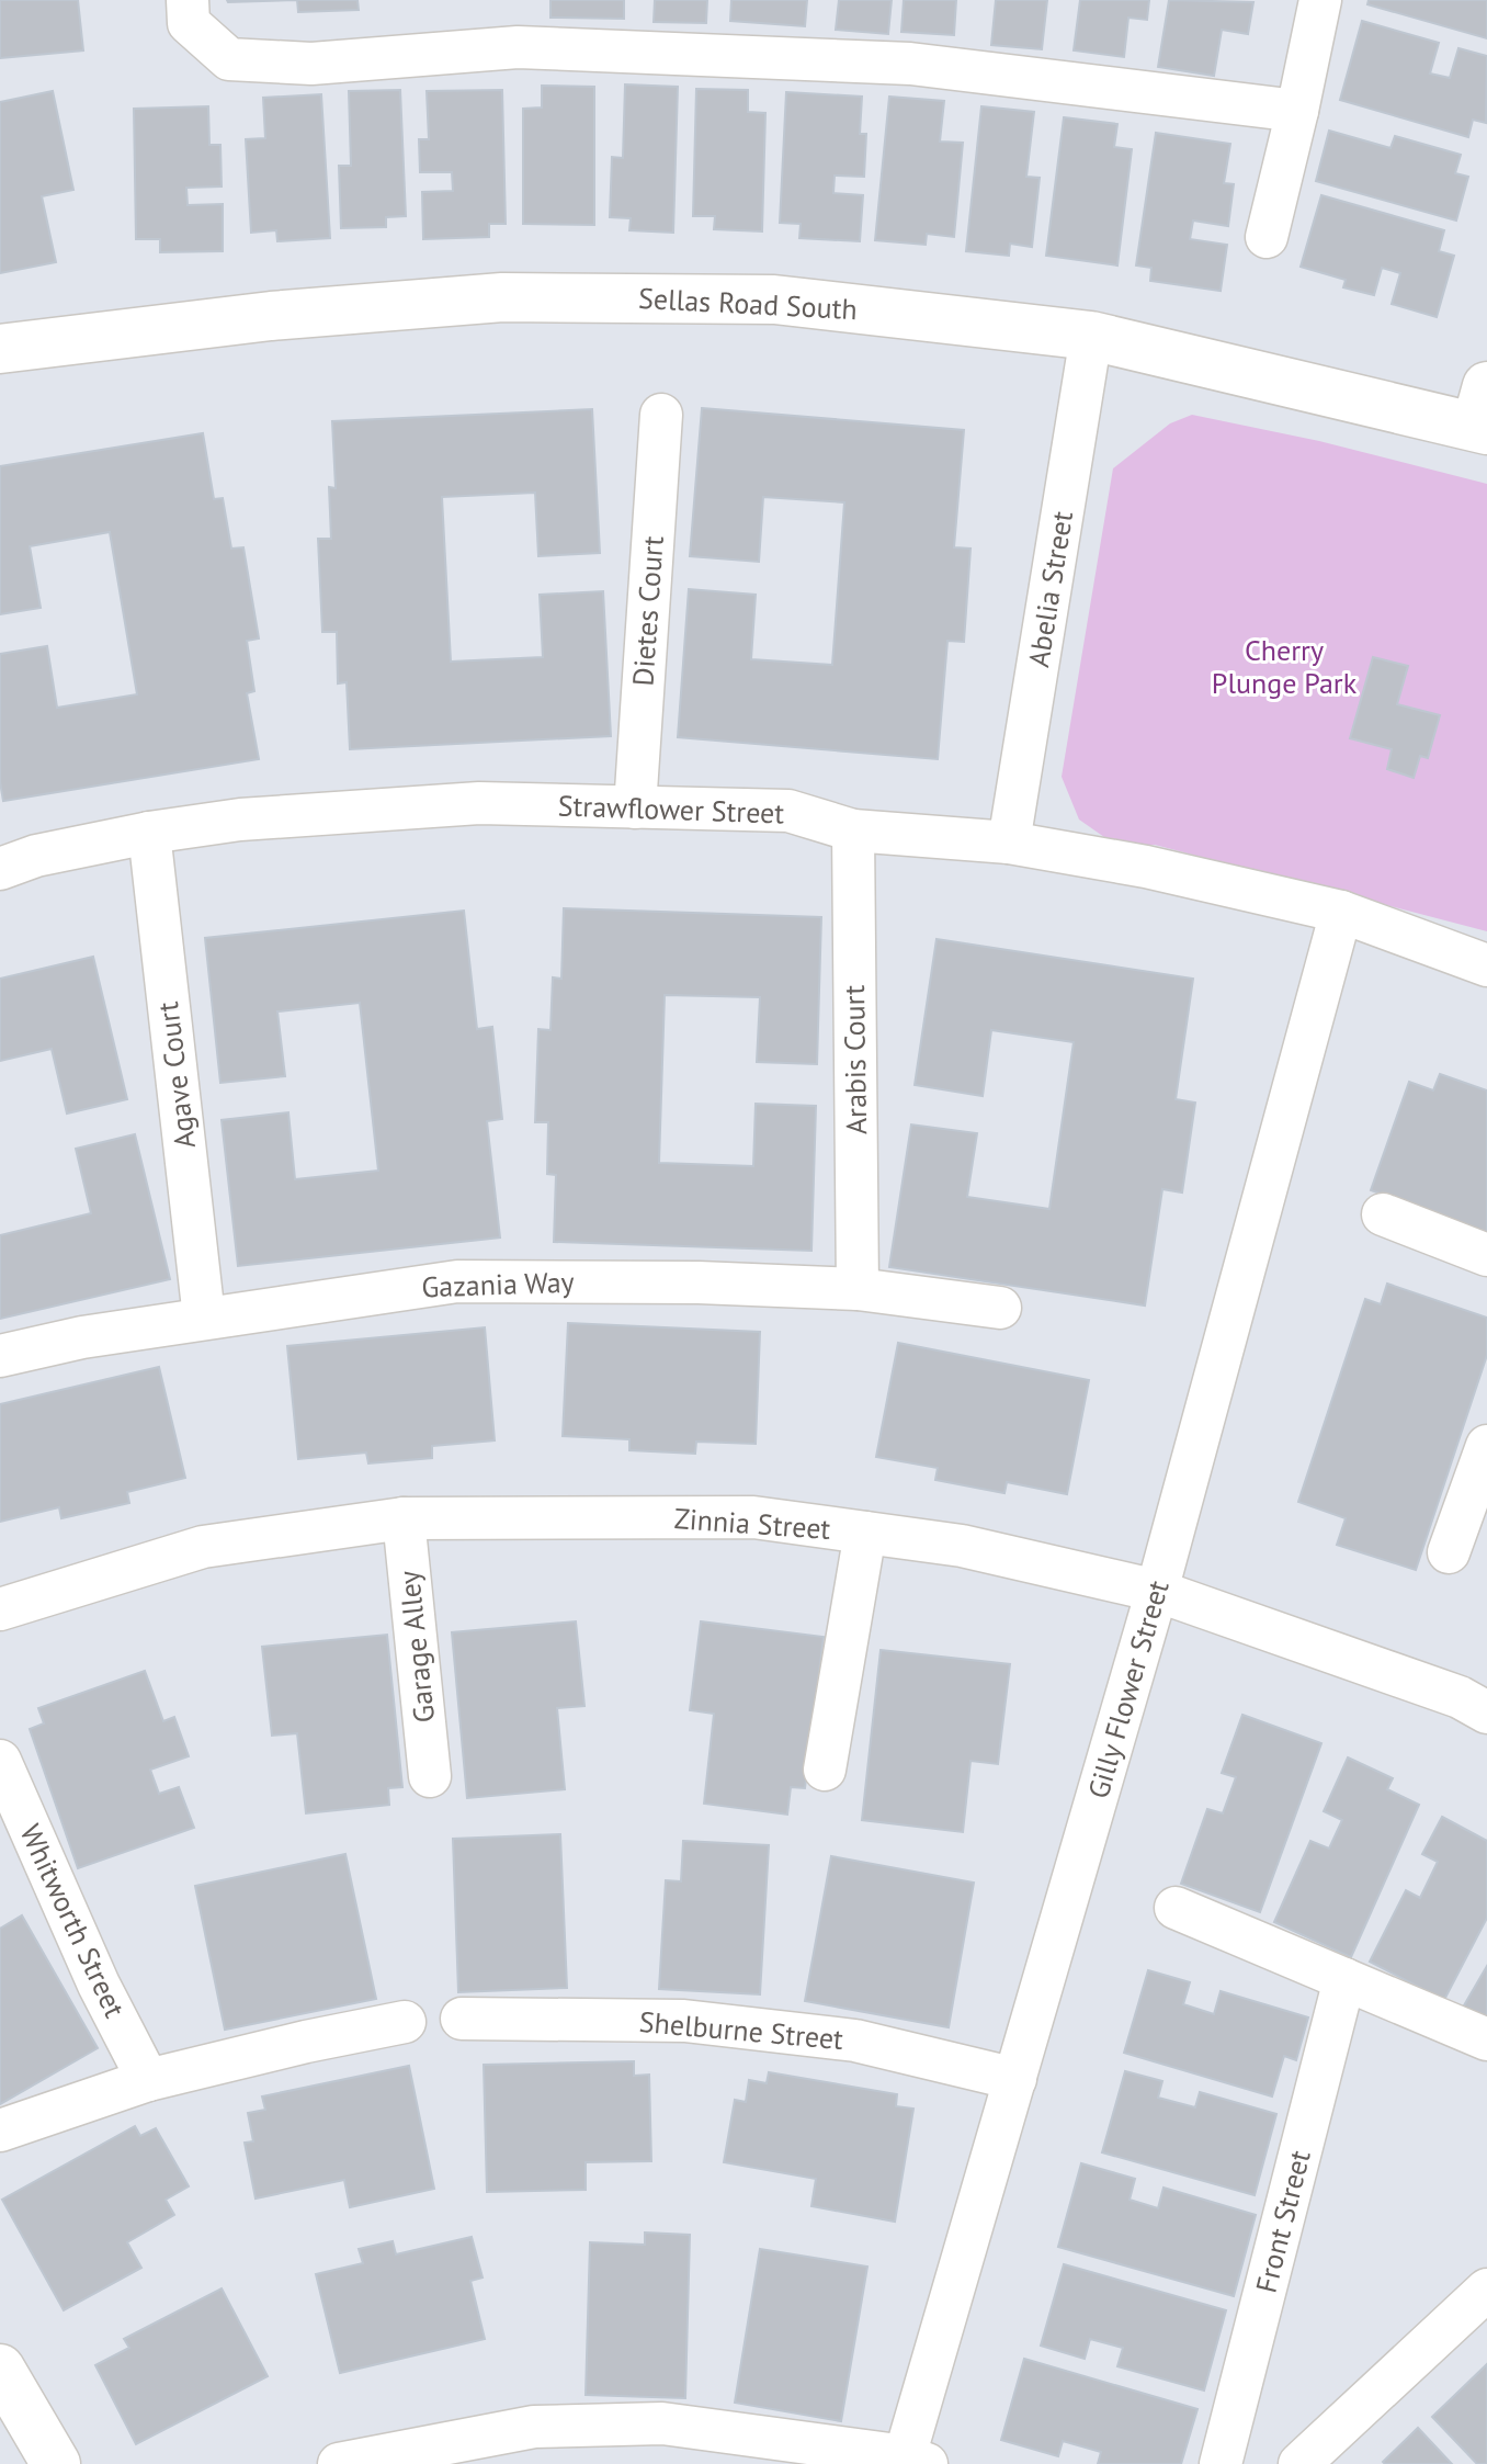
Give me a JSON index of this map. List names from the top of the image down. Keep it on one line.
{"streets":{"street":["Sellas Road South","Abelia Street","Dietes Court","Strawflower Street","Arabis Court","Agave Court","Gazania Way","Zinnia Street","Garage Alley","Gilly Flower Street","Whitworth Street","Shelburne Street","Front Street"]},"crossings":[["Sellas Road South","Abelia Street"],["Abelia Street","Strawflower Street"],["Dietes Court","Strawflower Street"],["Strawflower Street","Arabis Court"],["Strawflower Street","Agave Court"],["Strawflower Street","Gilly Flower Street"],["Arabis Court","Gazania Way"],["Agave Court","Gazania Way"],["Zinnia Street","Garage Alley"],["Zinnia Street","Gilly Flower Street"],["Gilly Flower Street","Shelburne Street"]],"parks":["Cherry Plunge Park"]}
